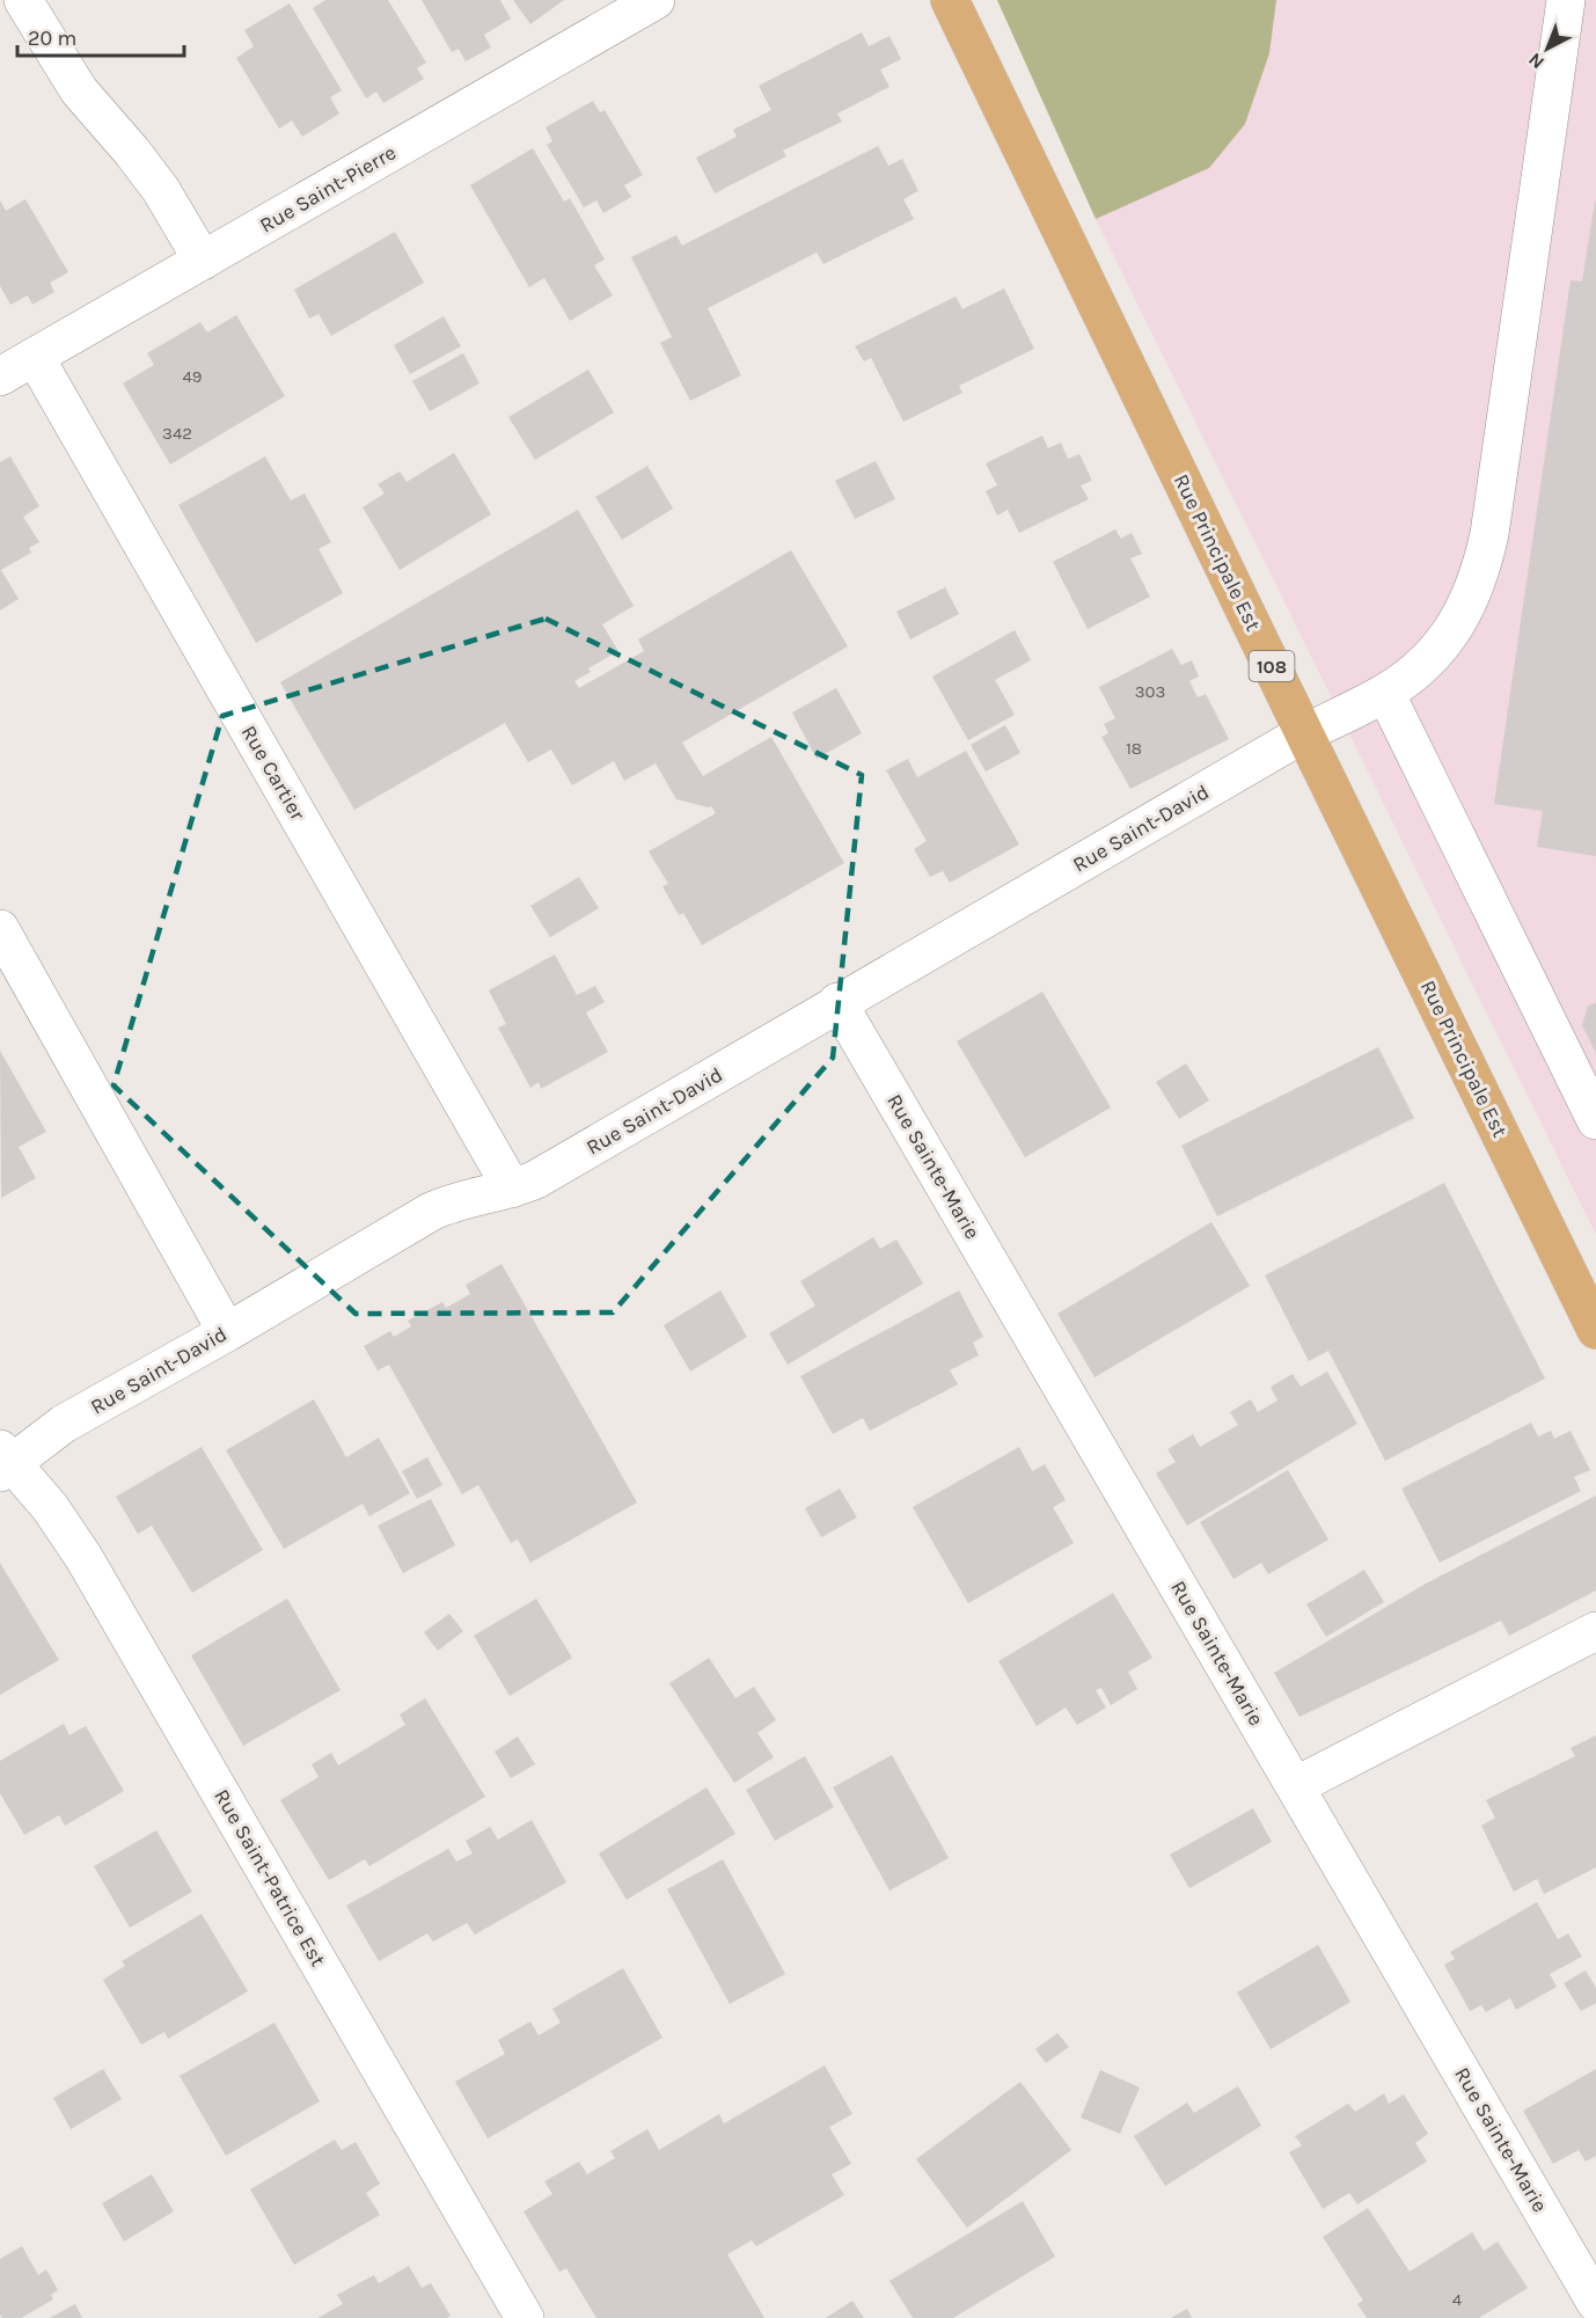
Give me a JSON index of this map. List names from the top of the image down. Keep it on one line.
{"streets":{"main road":["Rue Principale Est","108"],"street":["Rue Saint-Pierre","Rue Cartier","Rue Saint-David","Rue Sainte-Marie","Rue Saint-Patrice Est"]},"crossings":[["Rue Saint-Pierre","Rue Cartier"],["Rue Principale Est","Rue Saint-David"],["Rue Cartier","Rue Saint-David"],["Rue Saint-David","Rue Sainte-Marie"],["Rue Saint-David","Rue Saint-Patrice Est"]],"house_numbers":["49","342","303","18","4"],"scale_bar":"20 m","north":"bottom left"}
